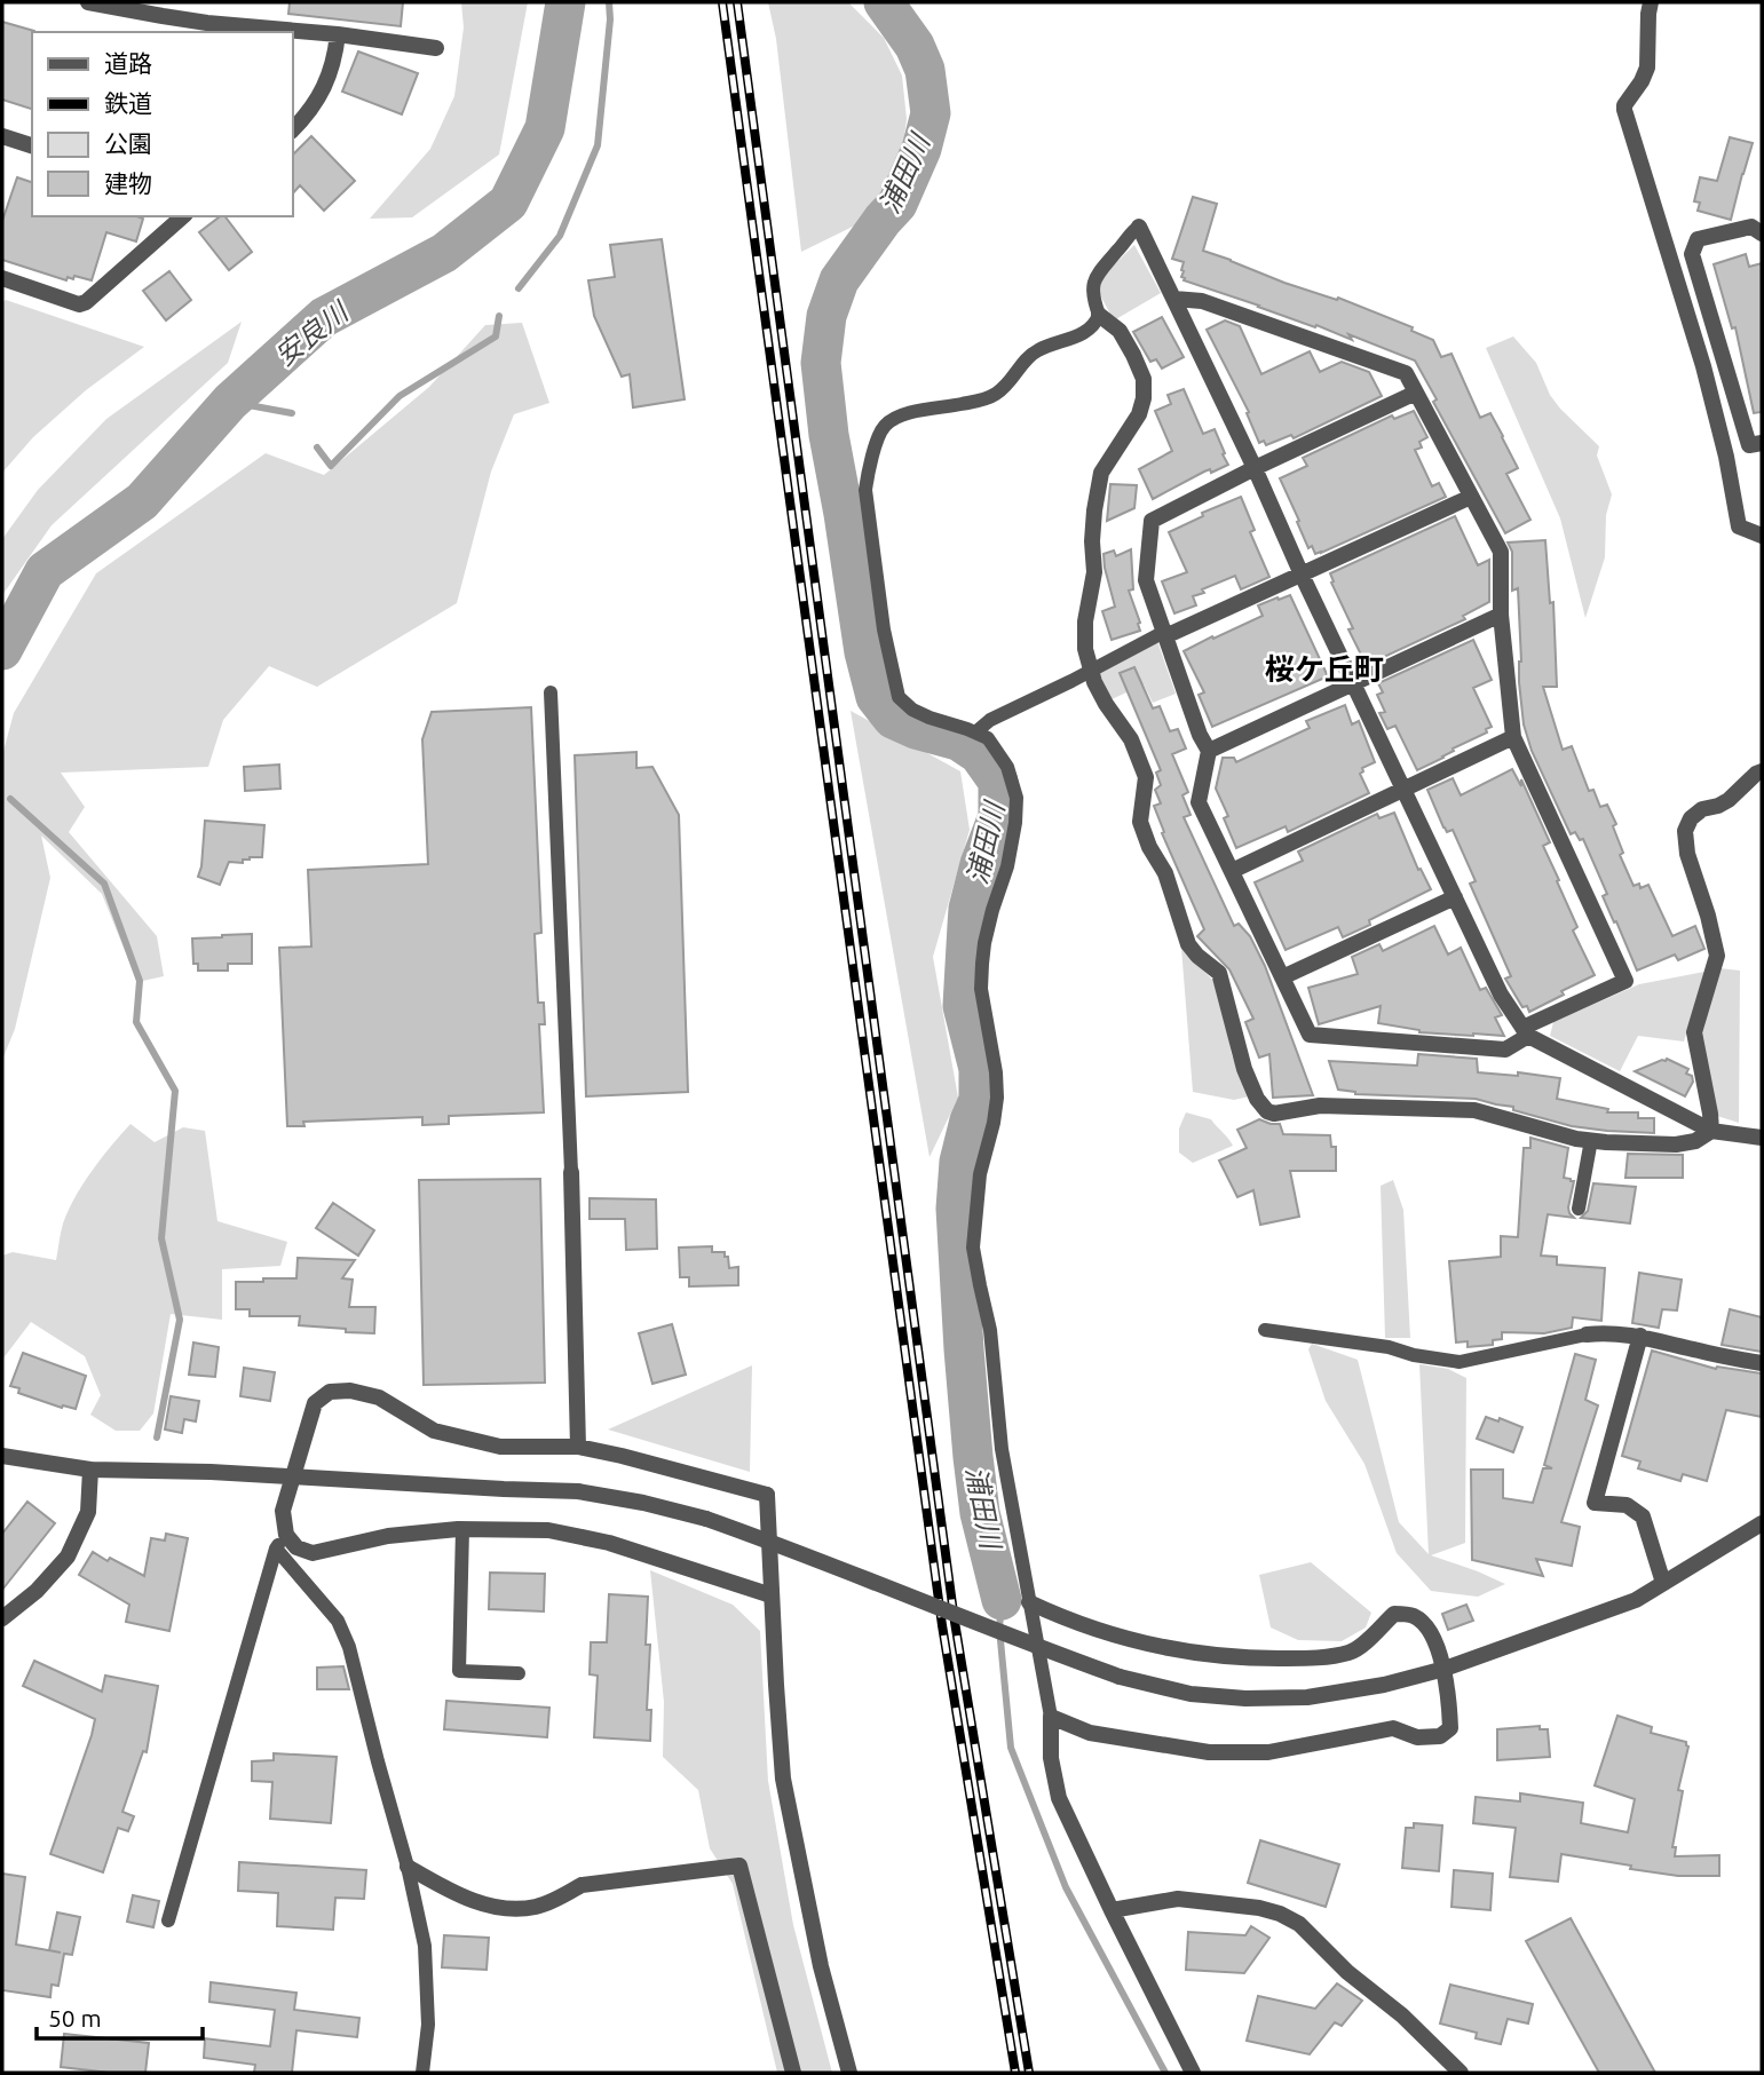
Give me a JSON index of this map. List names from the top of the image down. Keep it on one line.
{"districts":["桜ケ丘町"],"water":["浦田川","安良川"],"legend":["道路","鉄道","公園","建物"],"scale_bar":"50 m"}
